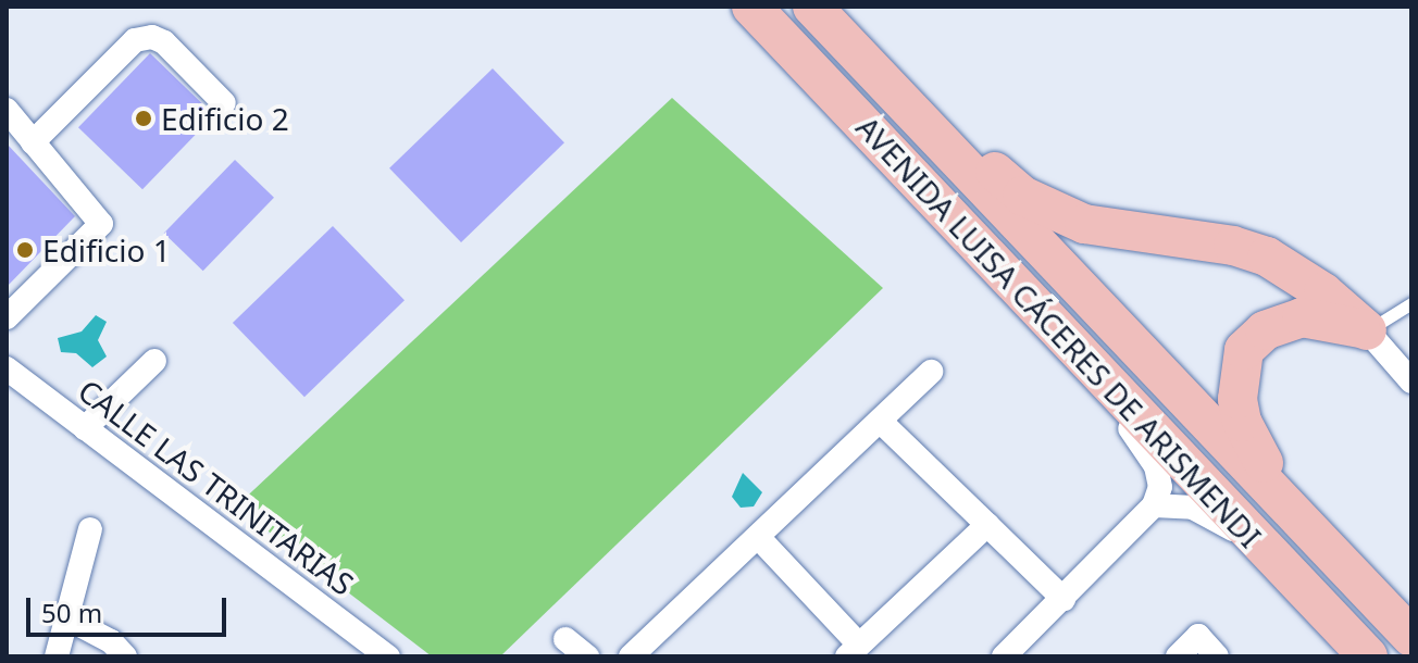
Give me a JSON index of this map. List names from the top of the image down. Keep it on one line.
{"streets":{"main road":["AVENIDA LUISA CÁCERES DE ARISMENDI"],"street":["CALLE LAS TRINITARIAS"]},"places":["Edificio 2","Edificio 1"],"scale_bar":"50 m"}
